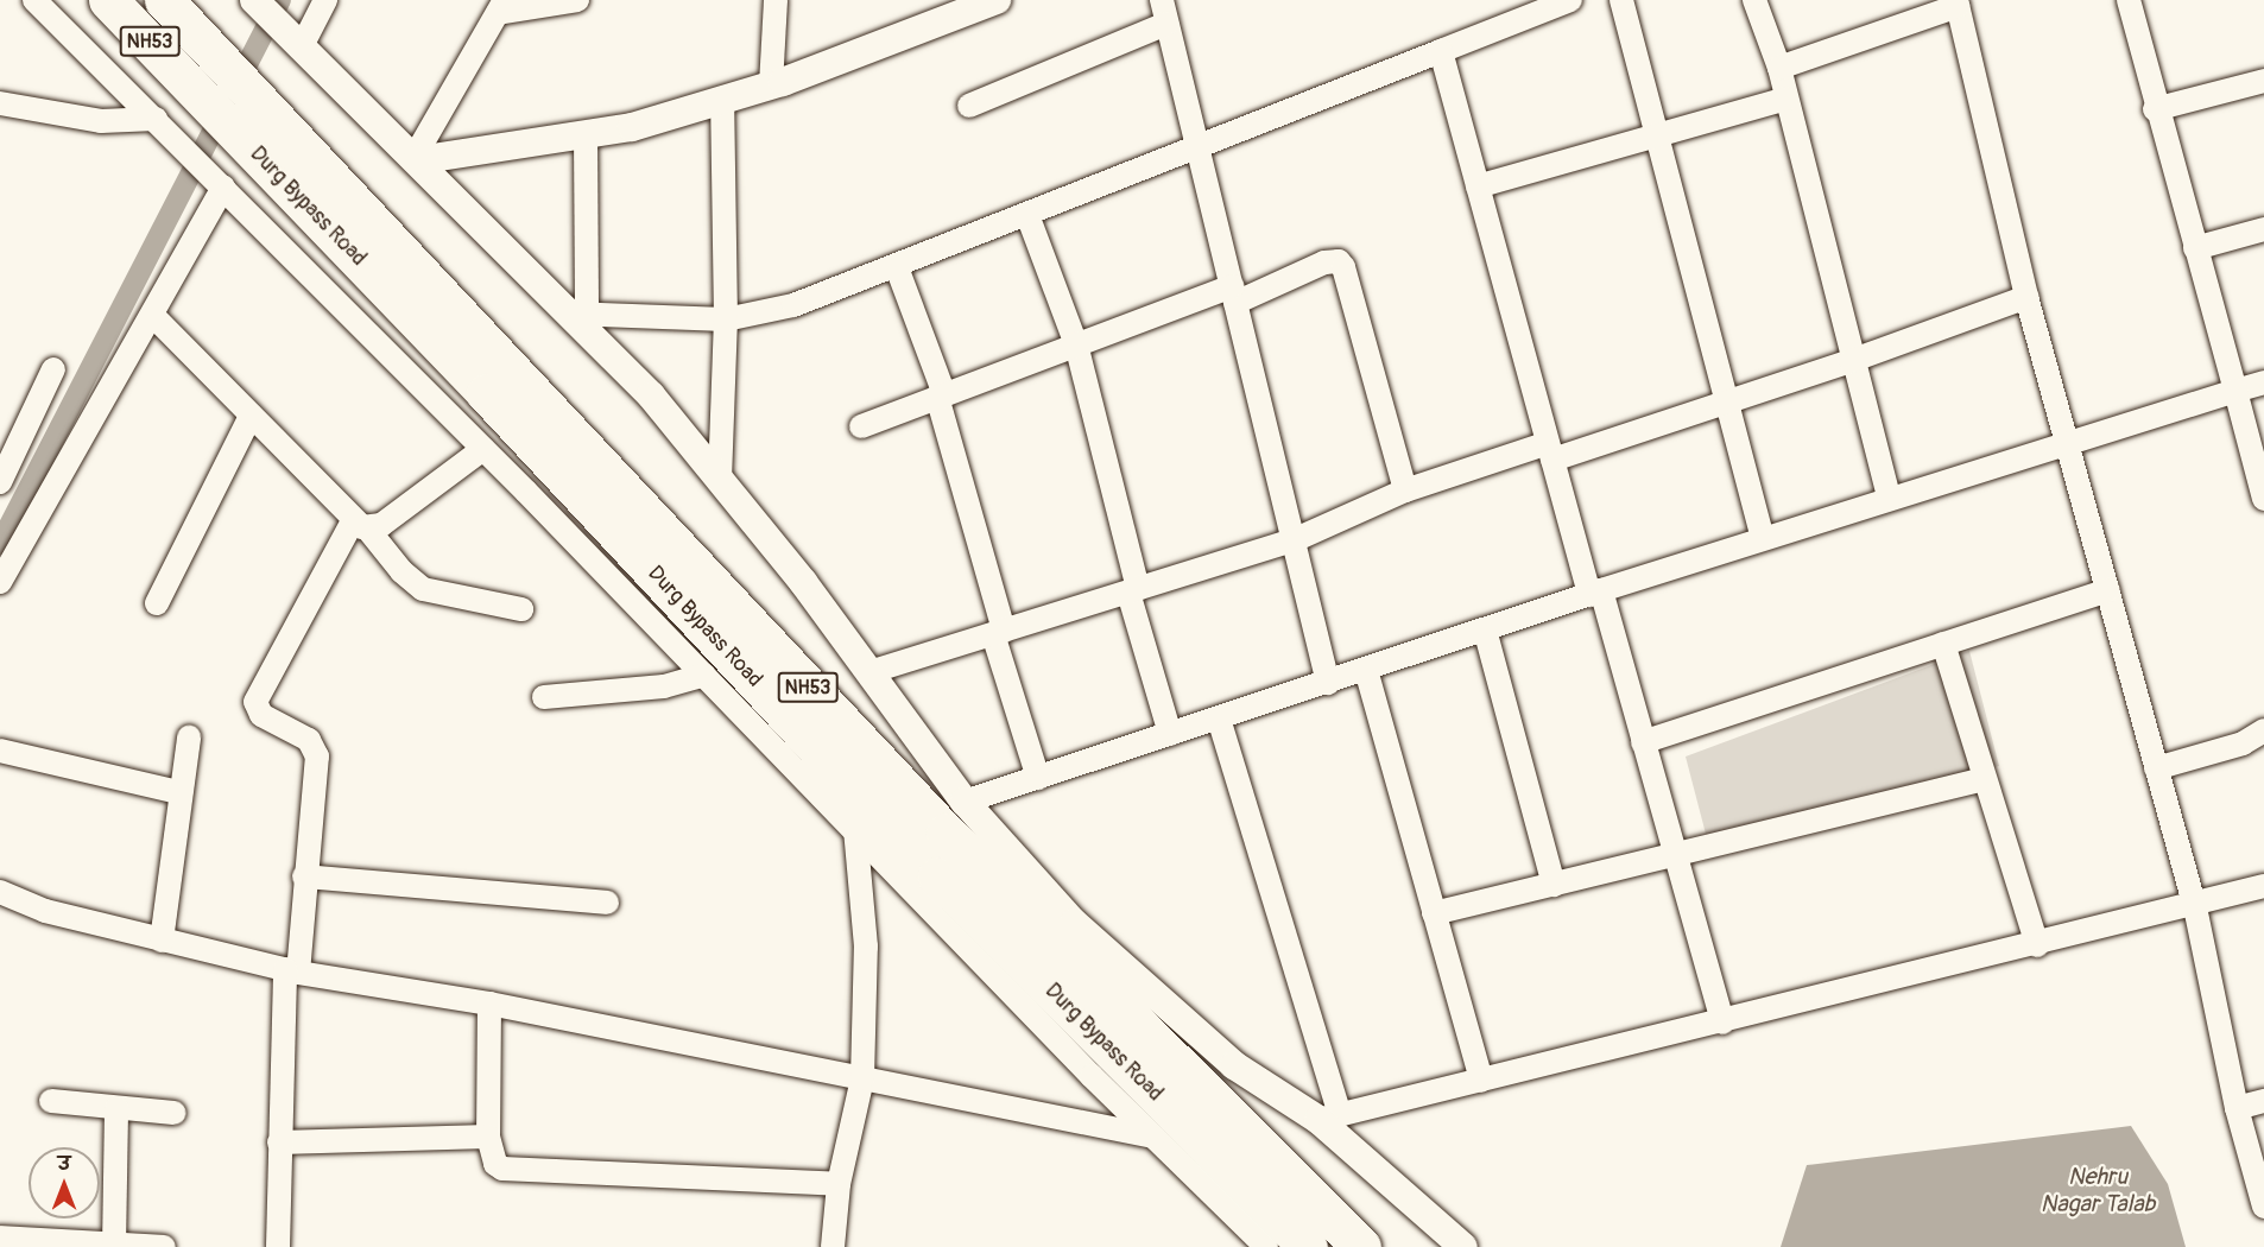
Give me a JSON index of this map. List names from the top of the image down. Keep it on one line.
{"streets":{"highway":["NH53","Durg Bypass Road"]},"water":["Nehru Nagar Talab"],"north":"top"}
